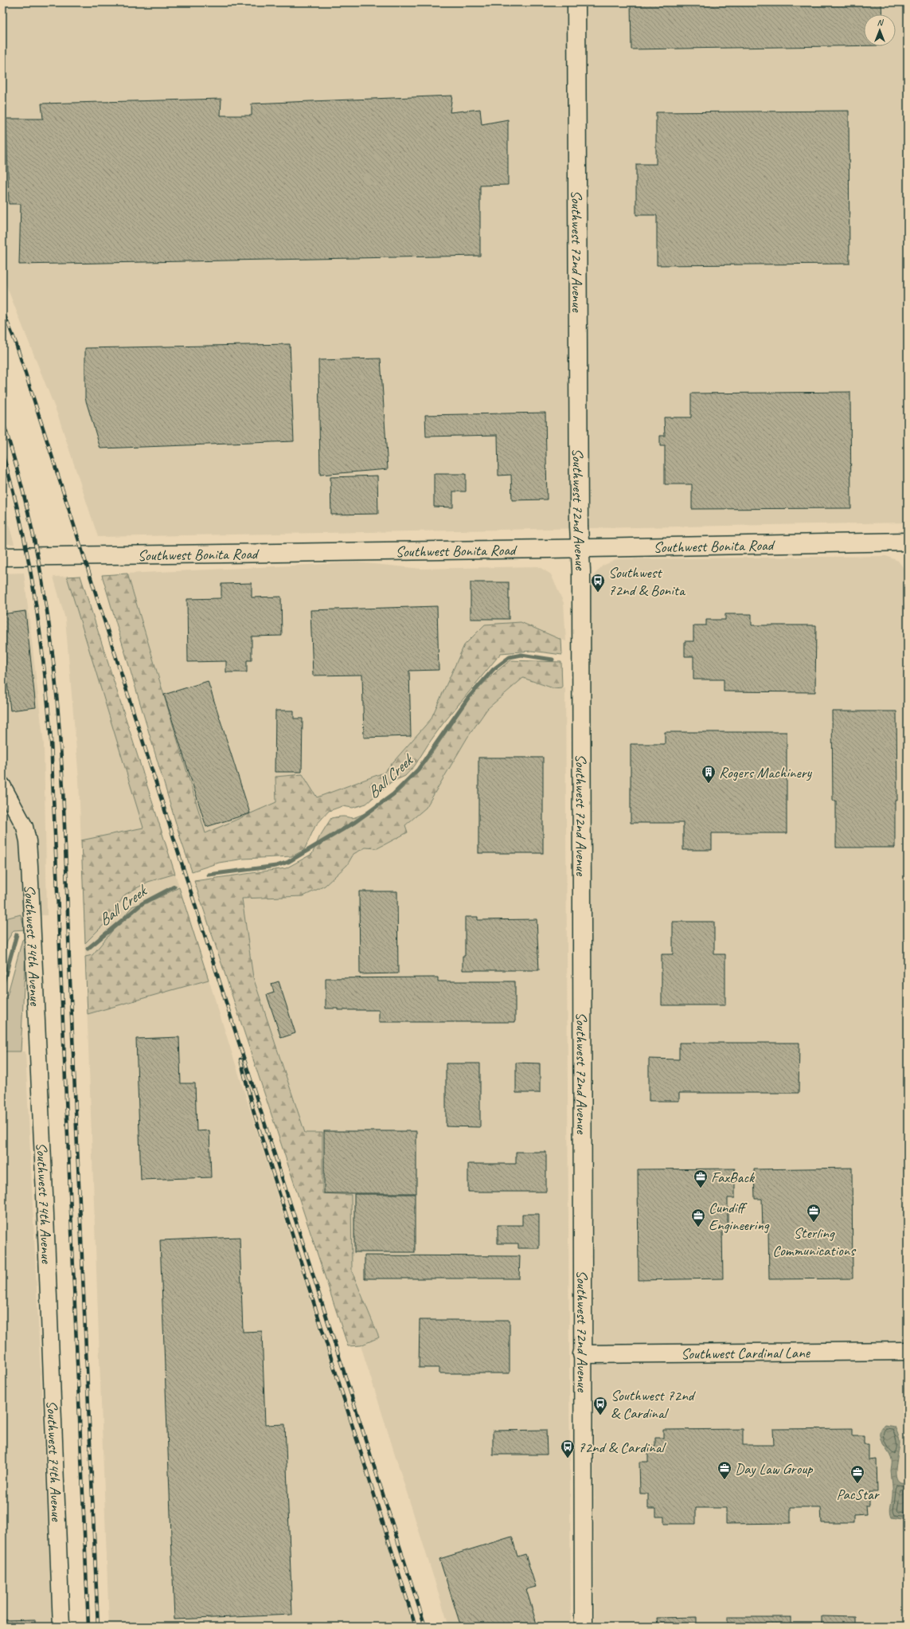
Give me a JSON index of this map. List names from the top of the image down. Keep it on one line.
{"streets":{"main road":["Southwest 72nd Avenue","Southwest Bonita Road","Southwest Cardinal Lane"],"street":["Southwest 74th Avenue"]},"crossings":[["Southwest 72nd Avenue","Southwest Bonita Road"],["Southwest 72nd Avenue","Southwest Cardinal Lane"]],"water":["Ball Creek"],"places":{"bus stop":["Southwest 72nd & Bonita","Southwest 72nd & Cardinal","72nd & Cardinal"],"building":["Rogers Machinery"],"office":["FaxBack","Sterling Communications","Cundiff Engineering","Day Law Group","PacStar"]},"north":"top"}
